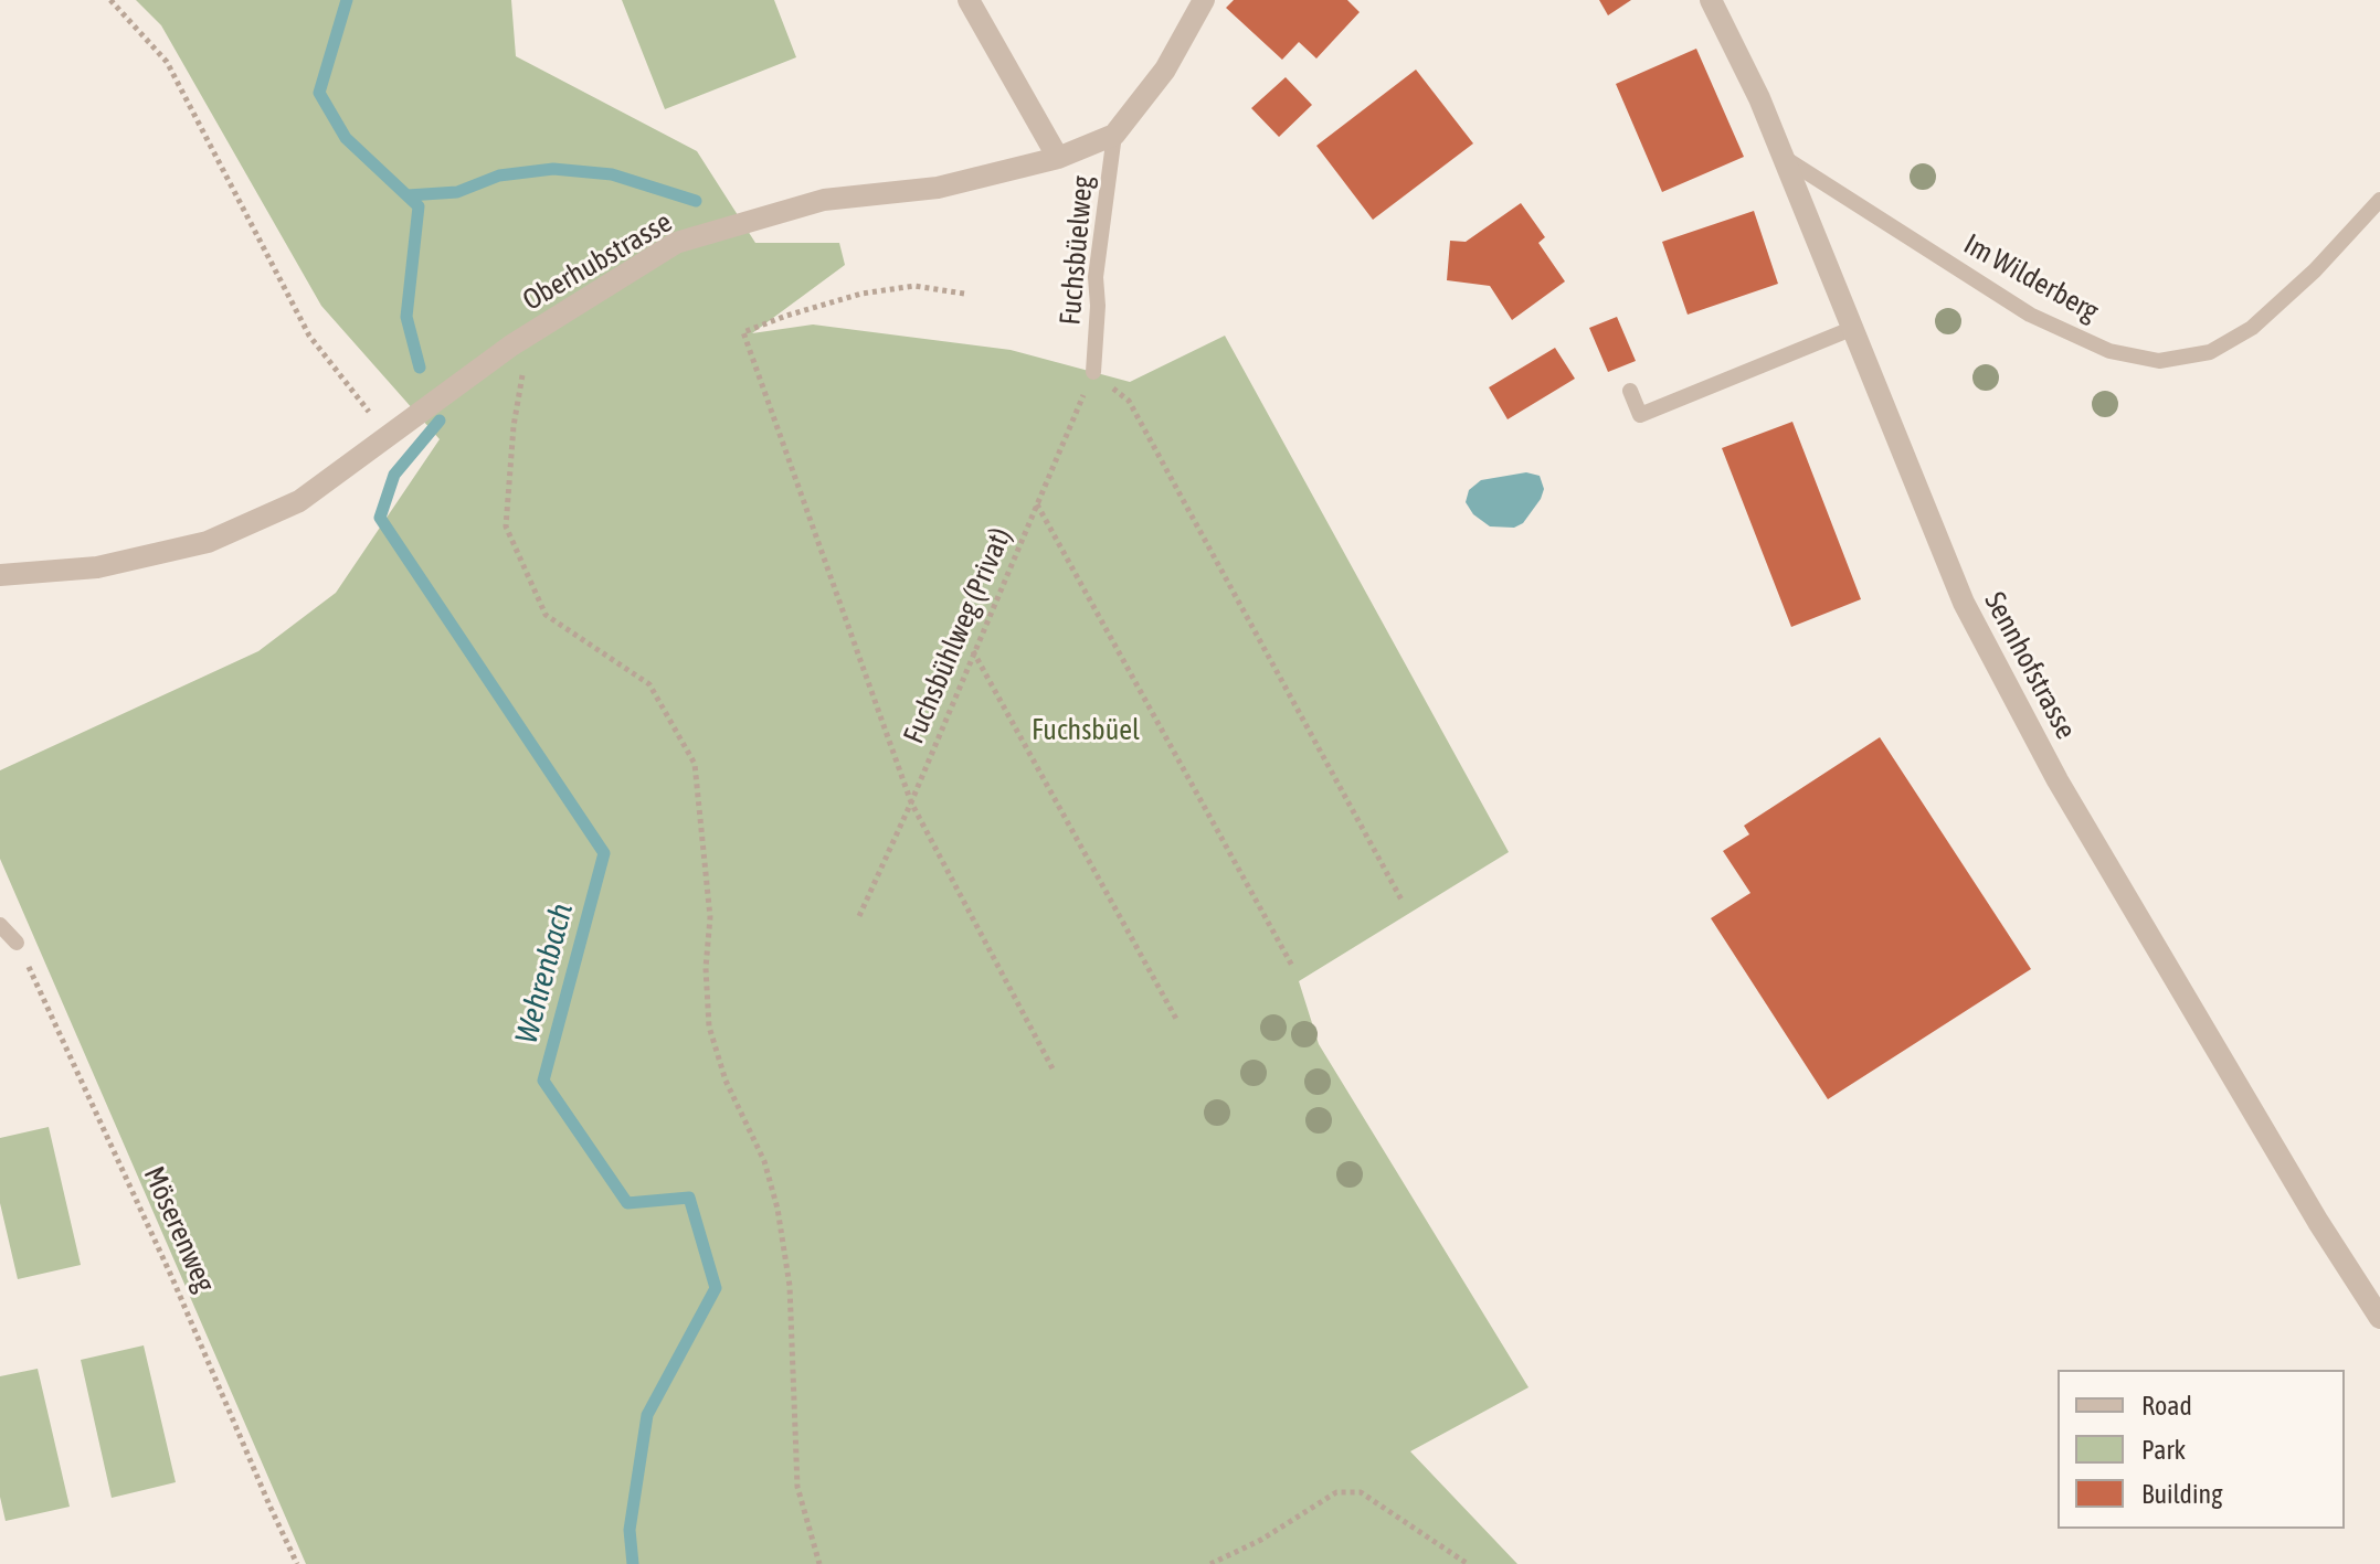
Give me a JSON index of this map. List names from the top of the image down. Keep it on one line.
{"streets":{"street":["Oberhubstrasse","Sennhofstrasse"],"lane":["Fuchsbüelweg","Im Wilderberg"],"path":["Fuchsbühlweg (Privat)","Möserenweg"]},"crossings":[["Fuchsbüelweg","Oberhubstrasse"],["Fuchsbüelweg","Fuchsbühlweg (Privat)"],["Im Wilderberg","Sennhofstrasse"]],"water":["Wehrenbach"],"parks":["Fuchsbüel"],"legend":["Road","Park","Building"]}
